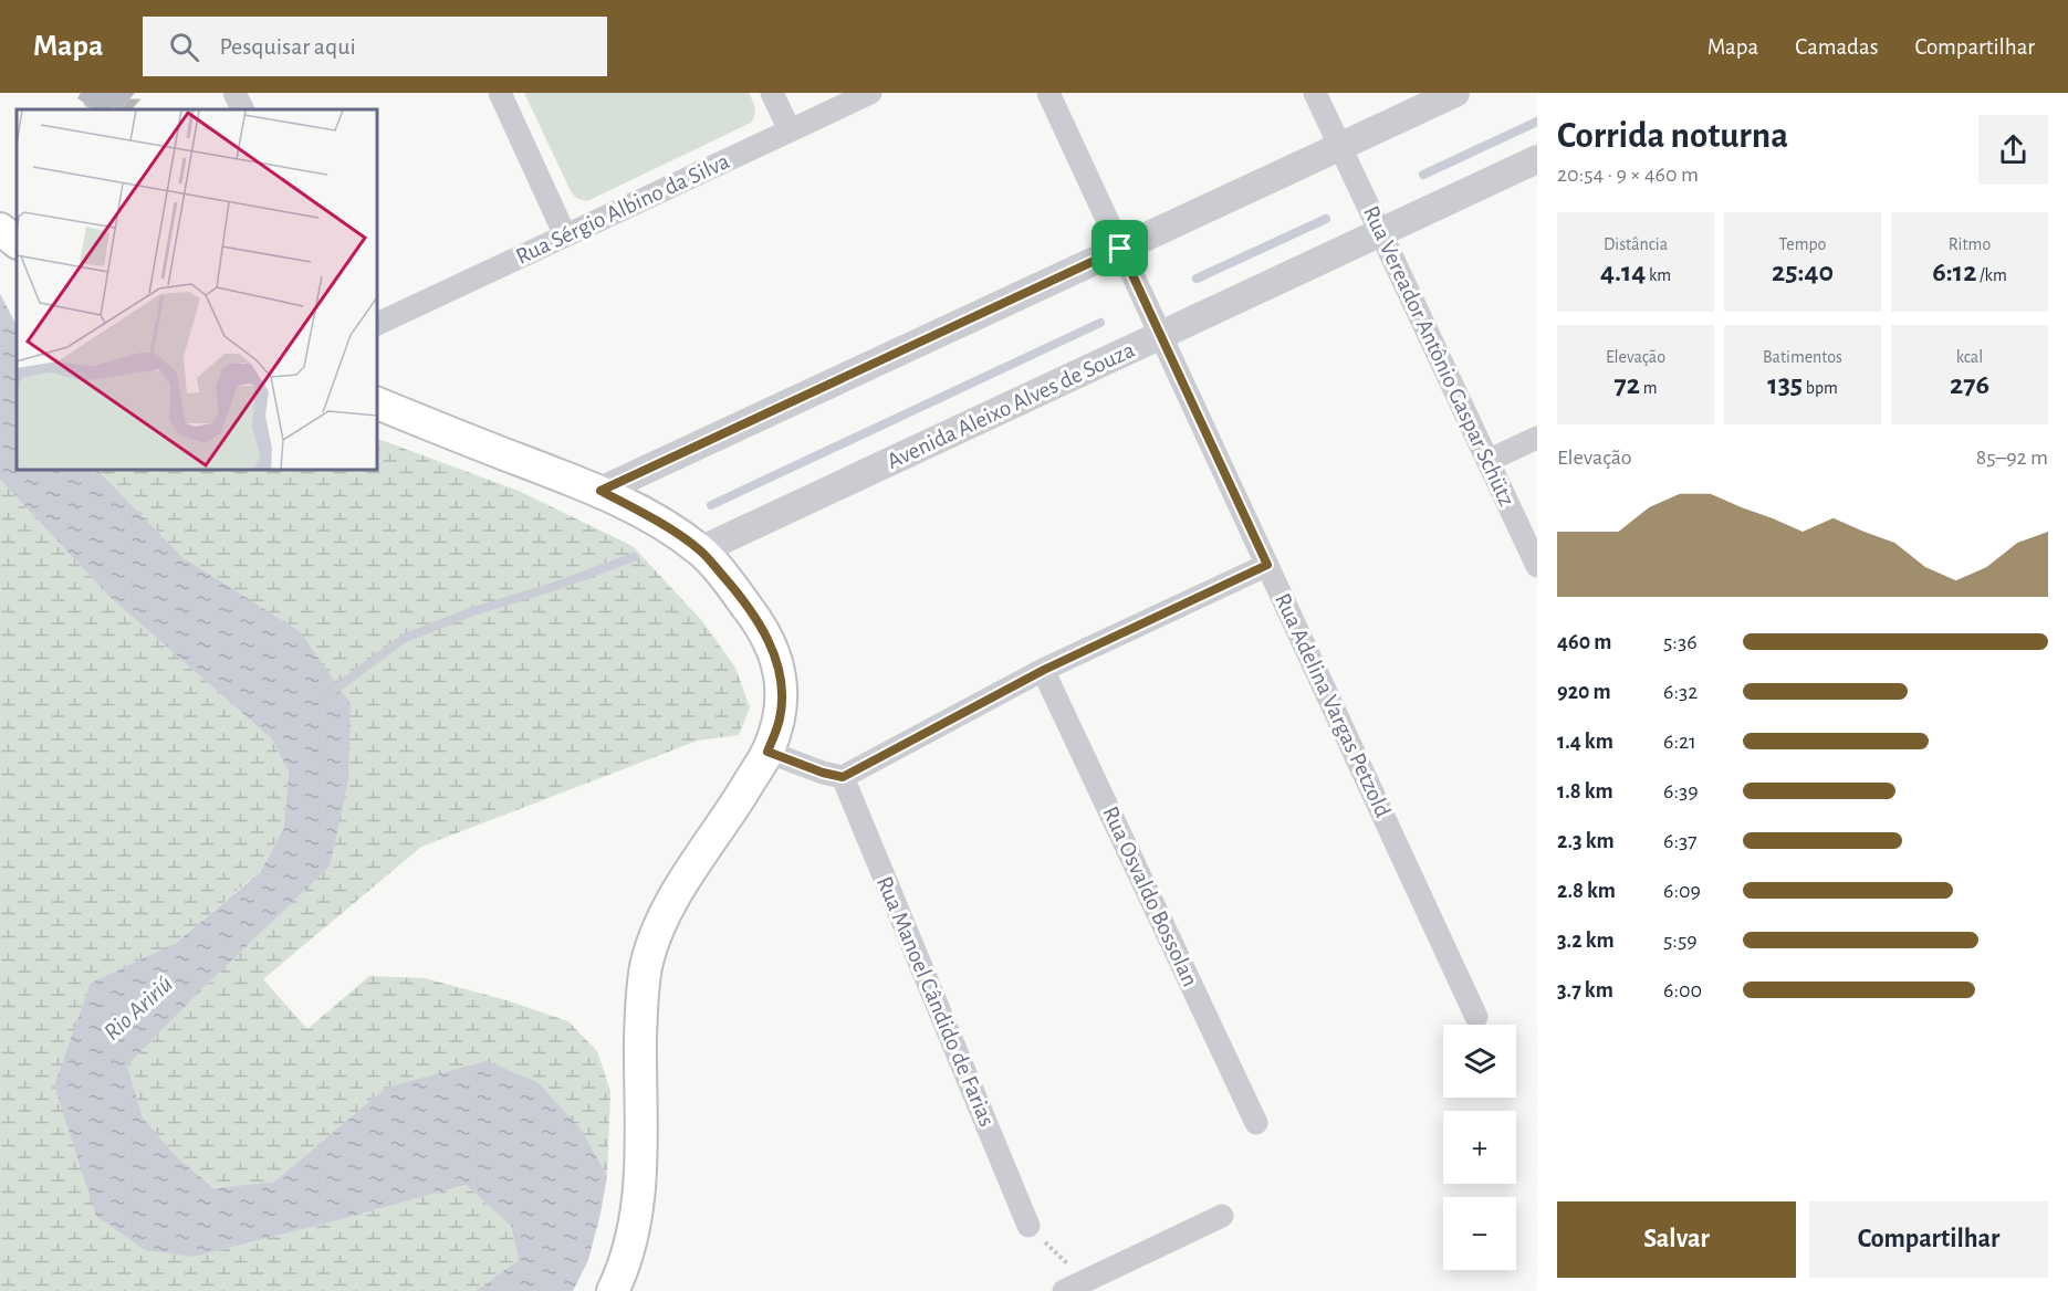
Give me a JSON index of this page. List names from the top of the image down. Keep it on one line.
{"streets":{"street":["Rua Sérgio Albino da Silva","Rua Vereador Antônio Gaspar Schütz","Avenida Aleixo Alves de Souza","Rua Adelina Vargas Petzold","Rua Osvaldo Bossolan","Rua Manoel Cândido de Farias"]},"crossings":[["Rua Vereador Antônio Gaspar Schütz","Avenida Aleixo Alves de Souza"],["Avenida Aleixo Alves de Souza","Rua Adelina Vargas Petzold"]],"water":["Rio Aririú"],"page":{"header":"Mapa","search":"Pesquisar aqui","nav":["Mapa","Camadas","Compartilhar"],"heading":["Corrida noturna","20:54 · 9 × 460 m"],"stats":[["Distância","4.14 km"],["Tempo","25:40"],["Ritmo","6:12 /km"],["Elevação","72 m"],["Batimentos","135 bpm"],["kcal","276"]],"chart":["Elevação","85–92 m"],"list":[{"name":"460 m","note":"5:36"},{"name":"920 m","note":"6:32"},{"name":"1.4 km","note":"6:21"},{"name":"1.8 km","note":"6:39"},{"name":"2.3 km","note":"6:37"},{"name":"2.8 km","note":"6:09"},{"name":"3.2 km","note":"5:59"},{"name":"3.7 km","note":"6:00"}],"map_buttons":["+","−"],"buttons":["Salvar","Compartilhar"]}}
